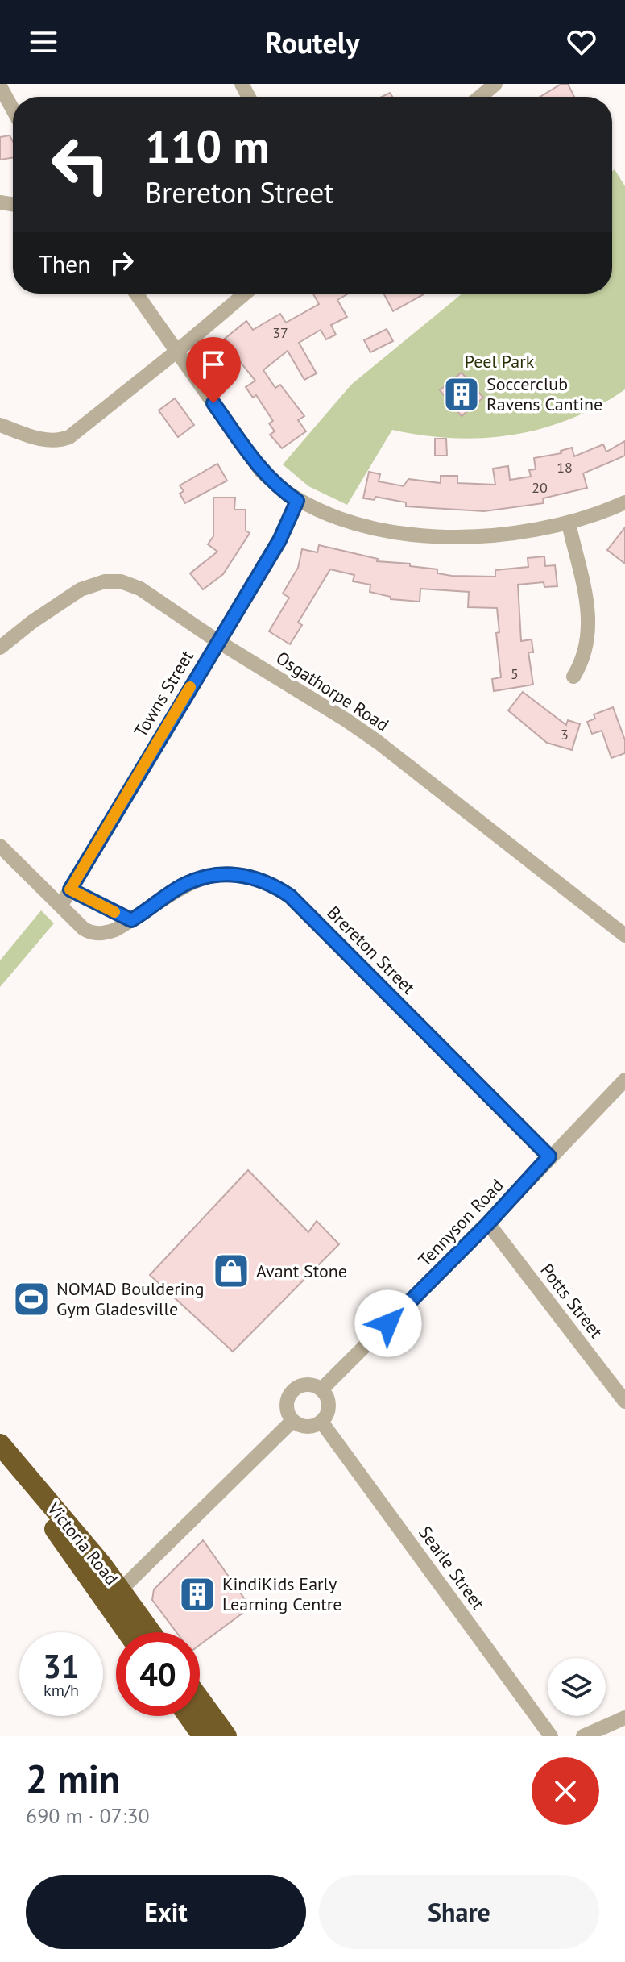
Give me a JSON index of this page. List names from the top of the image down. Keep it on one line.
{"streets":{"highway":["Victoria Road"],"street":["Osgathorpe Road","Towns Street","Brereton Street","Tennyson Road","Potts Street","Searle Street"]},"crossings":[["Osgathorpe Road","Towns Street"],["Towns Street","Brereton Street"],["Brereton Street","Tennyson Road"],["Tennyson Road","Potts Street"],["Tennyson Road","Searle Street"]],"parks":["Peel Park"],"places":{"building":["Soccerclub Ravens Cantine","KindiKids Early Learning Centre"],"shop":["Avant Stone"],"sports":["NOMAD Bouldering Gym Gladesville"]},"house_numbers":["37","18","20","5","3"],"page":{"header":"Routely","turn":["110 m","Brereton Street"],"then":"Then","speed":"31 km/h","limit":"40","heading":["2 min","690 m · 07:30"],"buttons":["Exit","Share"]}}
